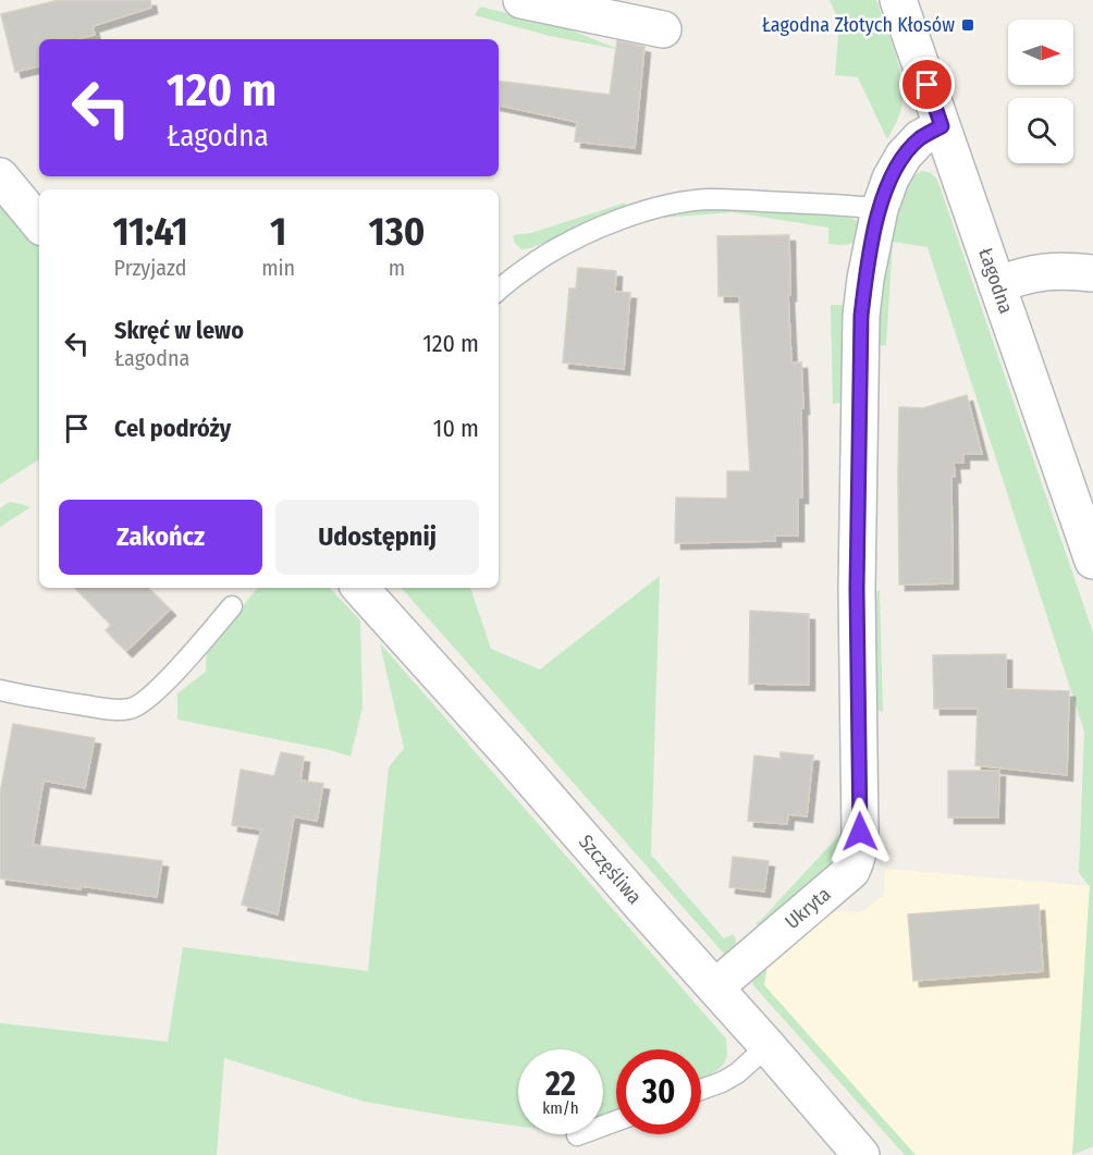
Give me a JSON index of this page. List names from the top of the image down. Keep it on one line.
{"streets":{"street":["Łagodna","Szczęśliwa","Ukryta"]},"crossings":[["Łagodna","Ukryta"],["Szczęśliwa","Ukryta"]],"places":{"transit":["Łagodna Złotych Kłosów"]},"north":"right","page":{"turn":["120 m","Łagodna"],"eta":["11:41","Przyjazd","1","min","130","m"],"list":[{"name":"Skręć w lewo","note":"Łagodna","value":"120 m"},{"name":"Cel podróży","value":"10 m"}],"buttons":["Zakończ","Udostępnij"],"speed":"22 km/h","limit":"30"}}
